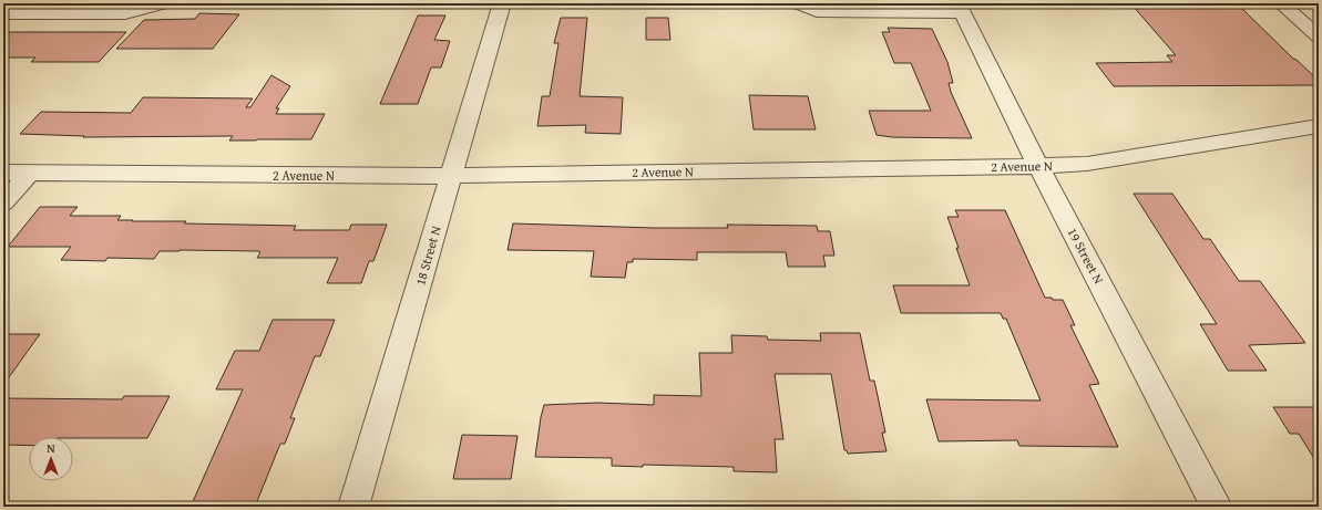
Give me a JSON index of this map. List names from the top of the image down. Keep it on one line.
{"streets":{"street":["2 Avenue N","18 Street N","19 Street N"]},"crossings":[["2 Avenue N","18 Street N"],["2 Avenue N","19 Street N"]],"north":"top"}
